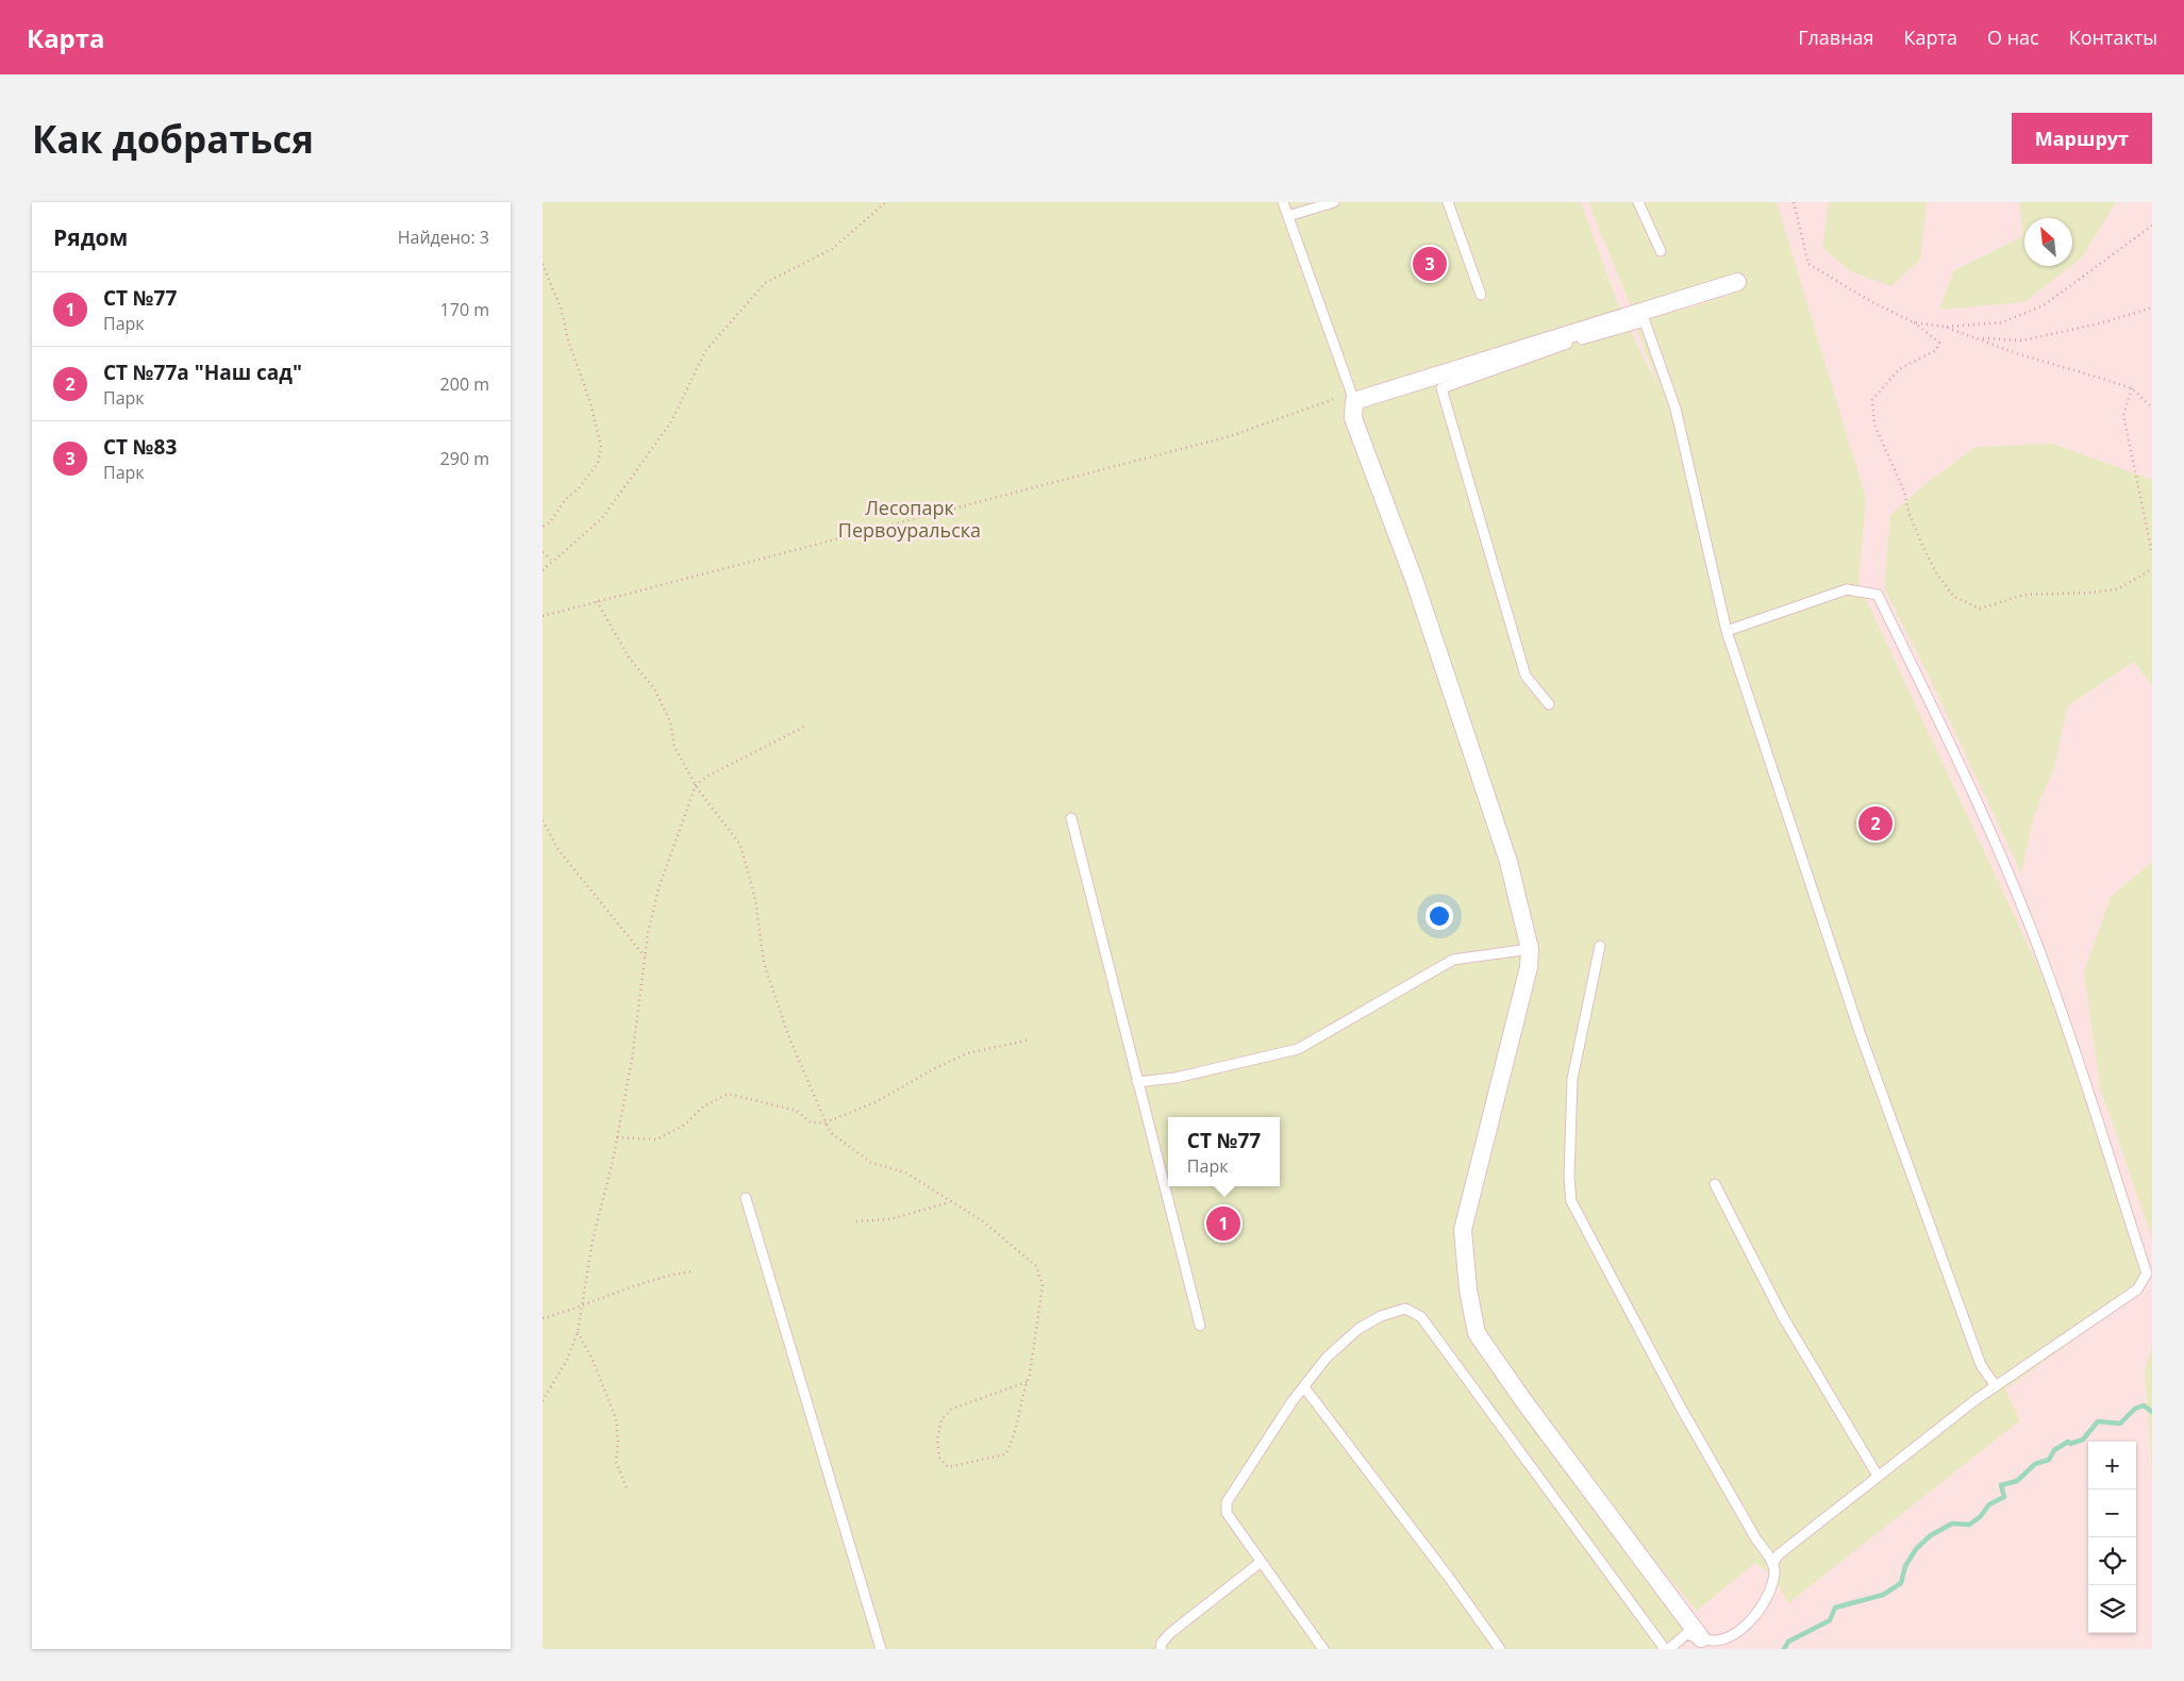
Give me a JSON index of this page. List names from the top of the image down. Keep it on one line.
{"parks":["Лесопарк Первоуральска"],"north":"top left","page":{"header":"Карта","nav":["Главная","Карта","О нас","Контакты"],"buttons":"Маршрут","title":"Как добраться","heading":["Рядом","Найдено: 3"],"pins":["3","2","1"],"list":[{"mark":"1","name":"СТ №77","note":"Парк","value":"170 m"},{"mark":"2","name":"СТ №77а \"Наш сад\"","note":"Парк","value":"200 m"},{"mark":"3","name":"СТ №83","note":"Парк","value":"290 m"}],"popup":["СТ №77","Парк"],"map_buttons":["+","−"]}}
